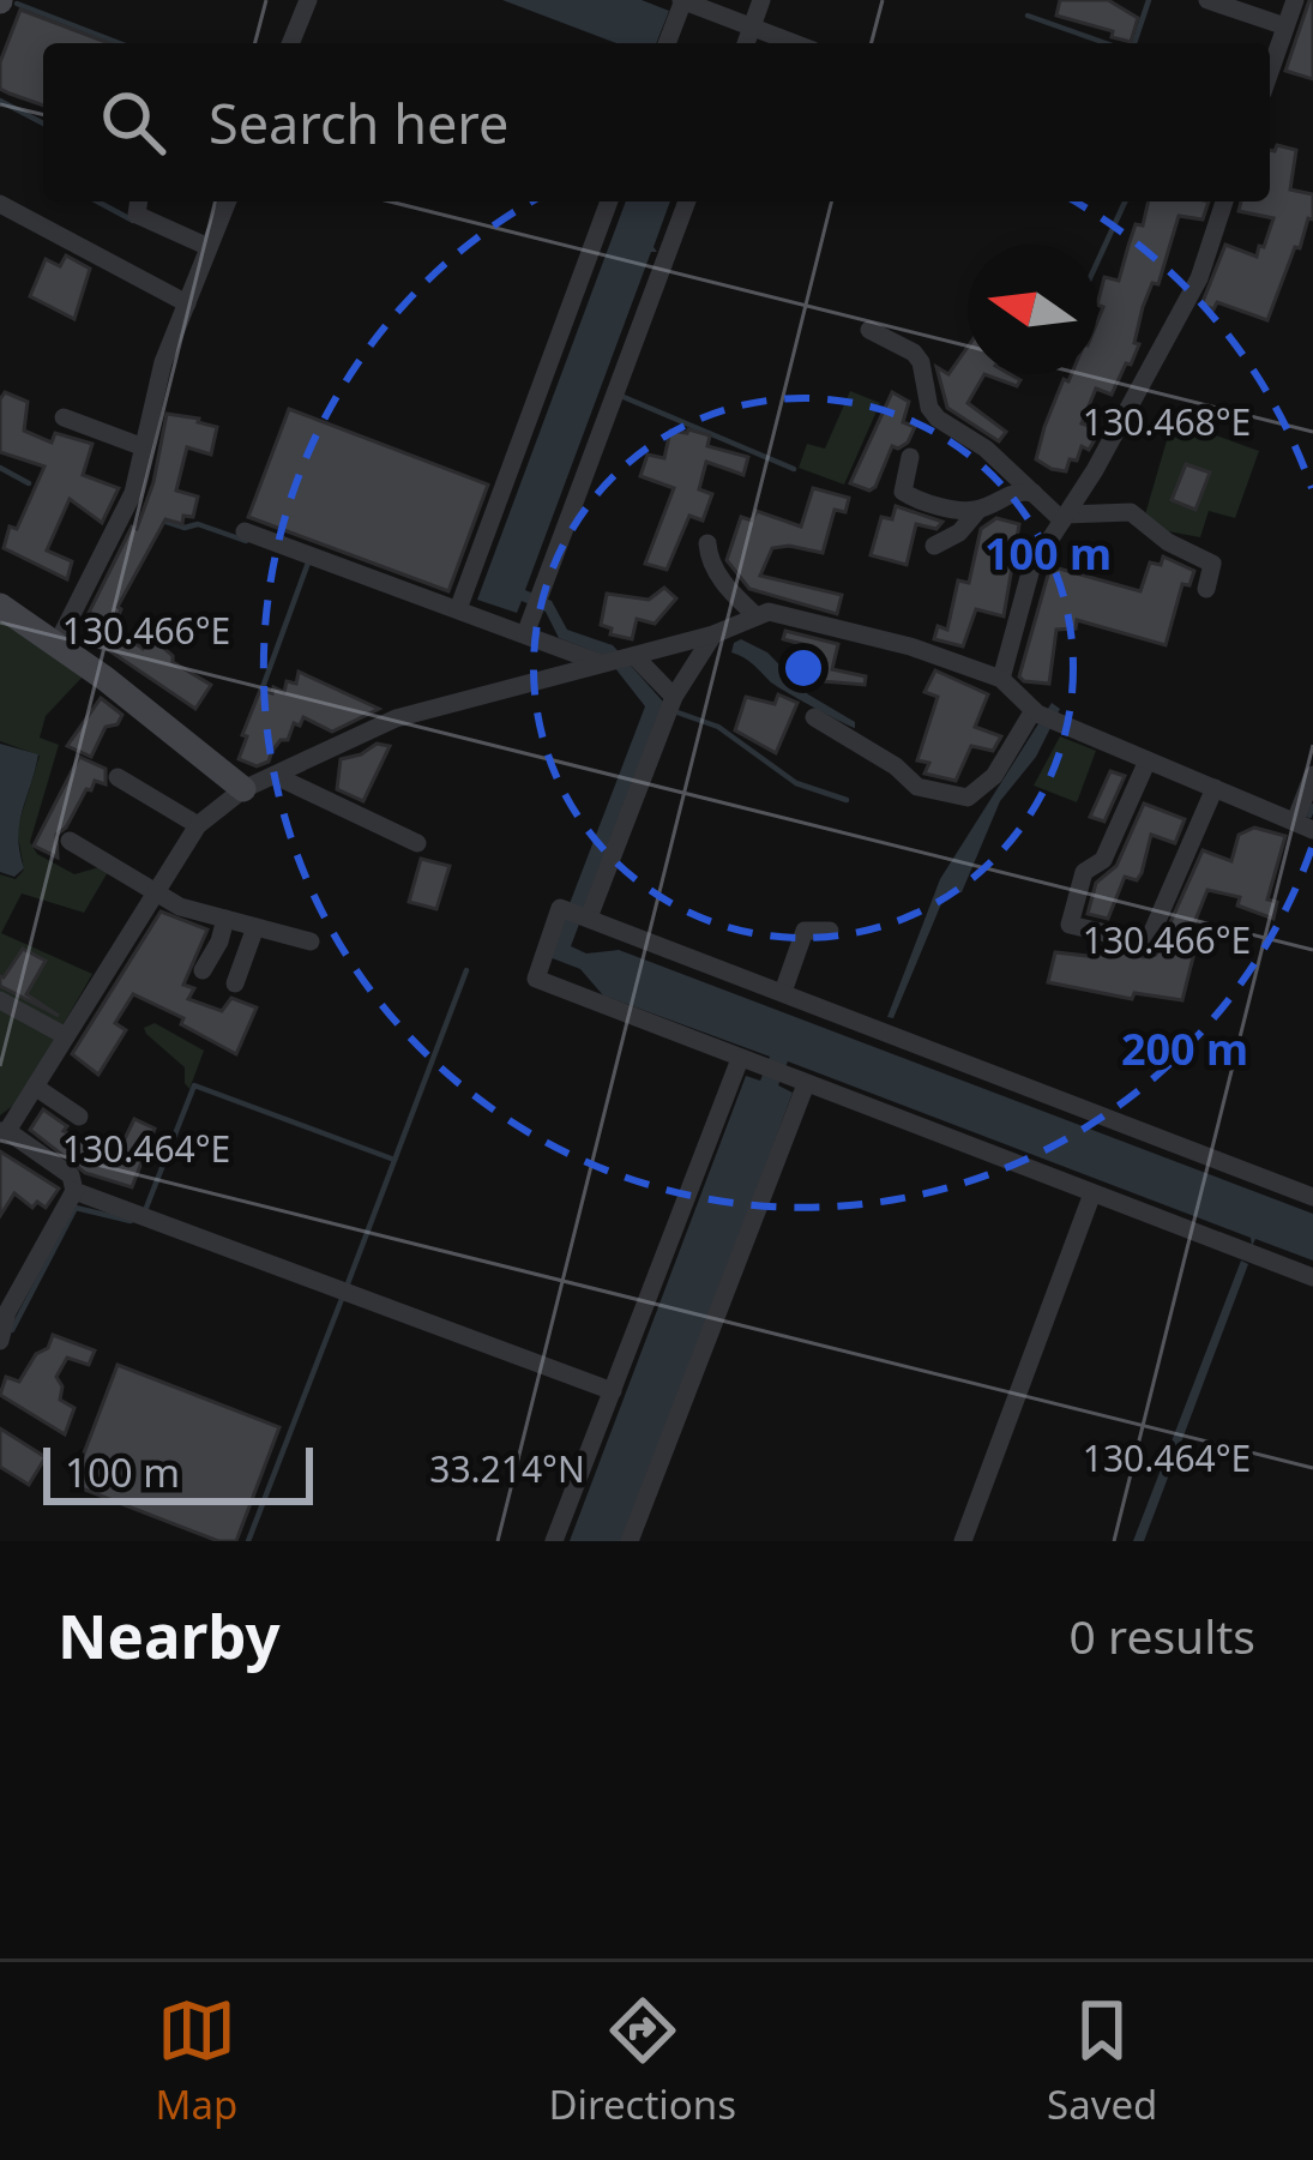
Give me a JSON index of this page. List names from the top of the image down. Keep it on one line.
{"scale_bar":"100 m","north":"left","page":{"search":"Search here","scale":"100 m","heading":["Nearby","0 results"],"nav":["Map","Directions","Saved"]},"coordinates":["130.468°E","130.466°E","130.464°E","33.214°N"],"rings":["100 m","200 m"]}
